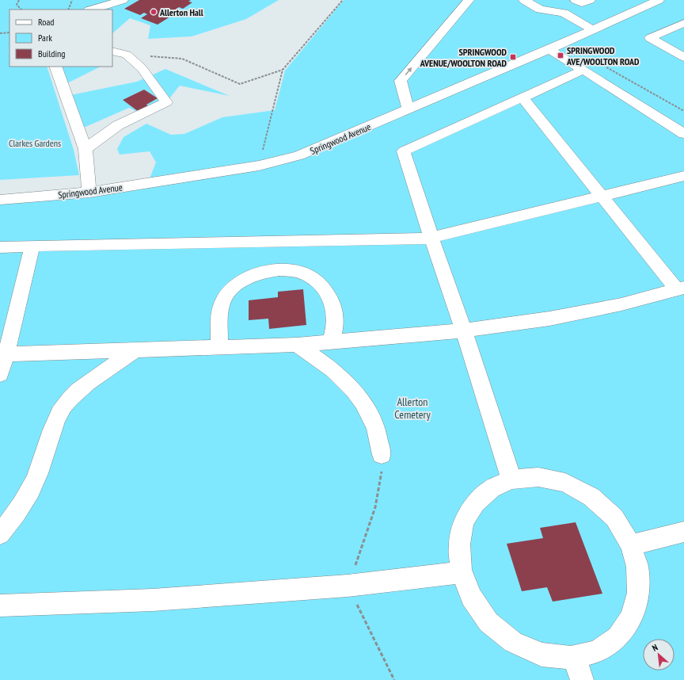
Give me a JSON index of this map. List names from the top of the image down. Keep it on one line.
{"streets":{"street":["Springwood Avenue"]},"parks":["Clarkes Gardens","Allerton Cemetery"],"places":{"other":["Allerton Hall"],"transit":["SPRINGWOOD AVE/WOOLTON ROAD","SPRINGWOOD AVENUE/WOOLTON ROAD"]},"legend":["Road","Park","Building"],"north":"top left"}
